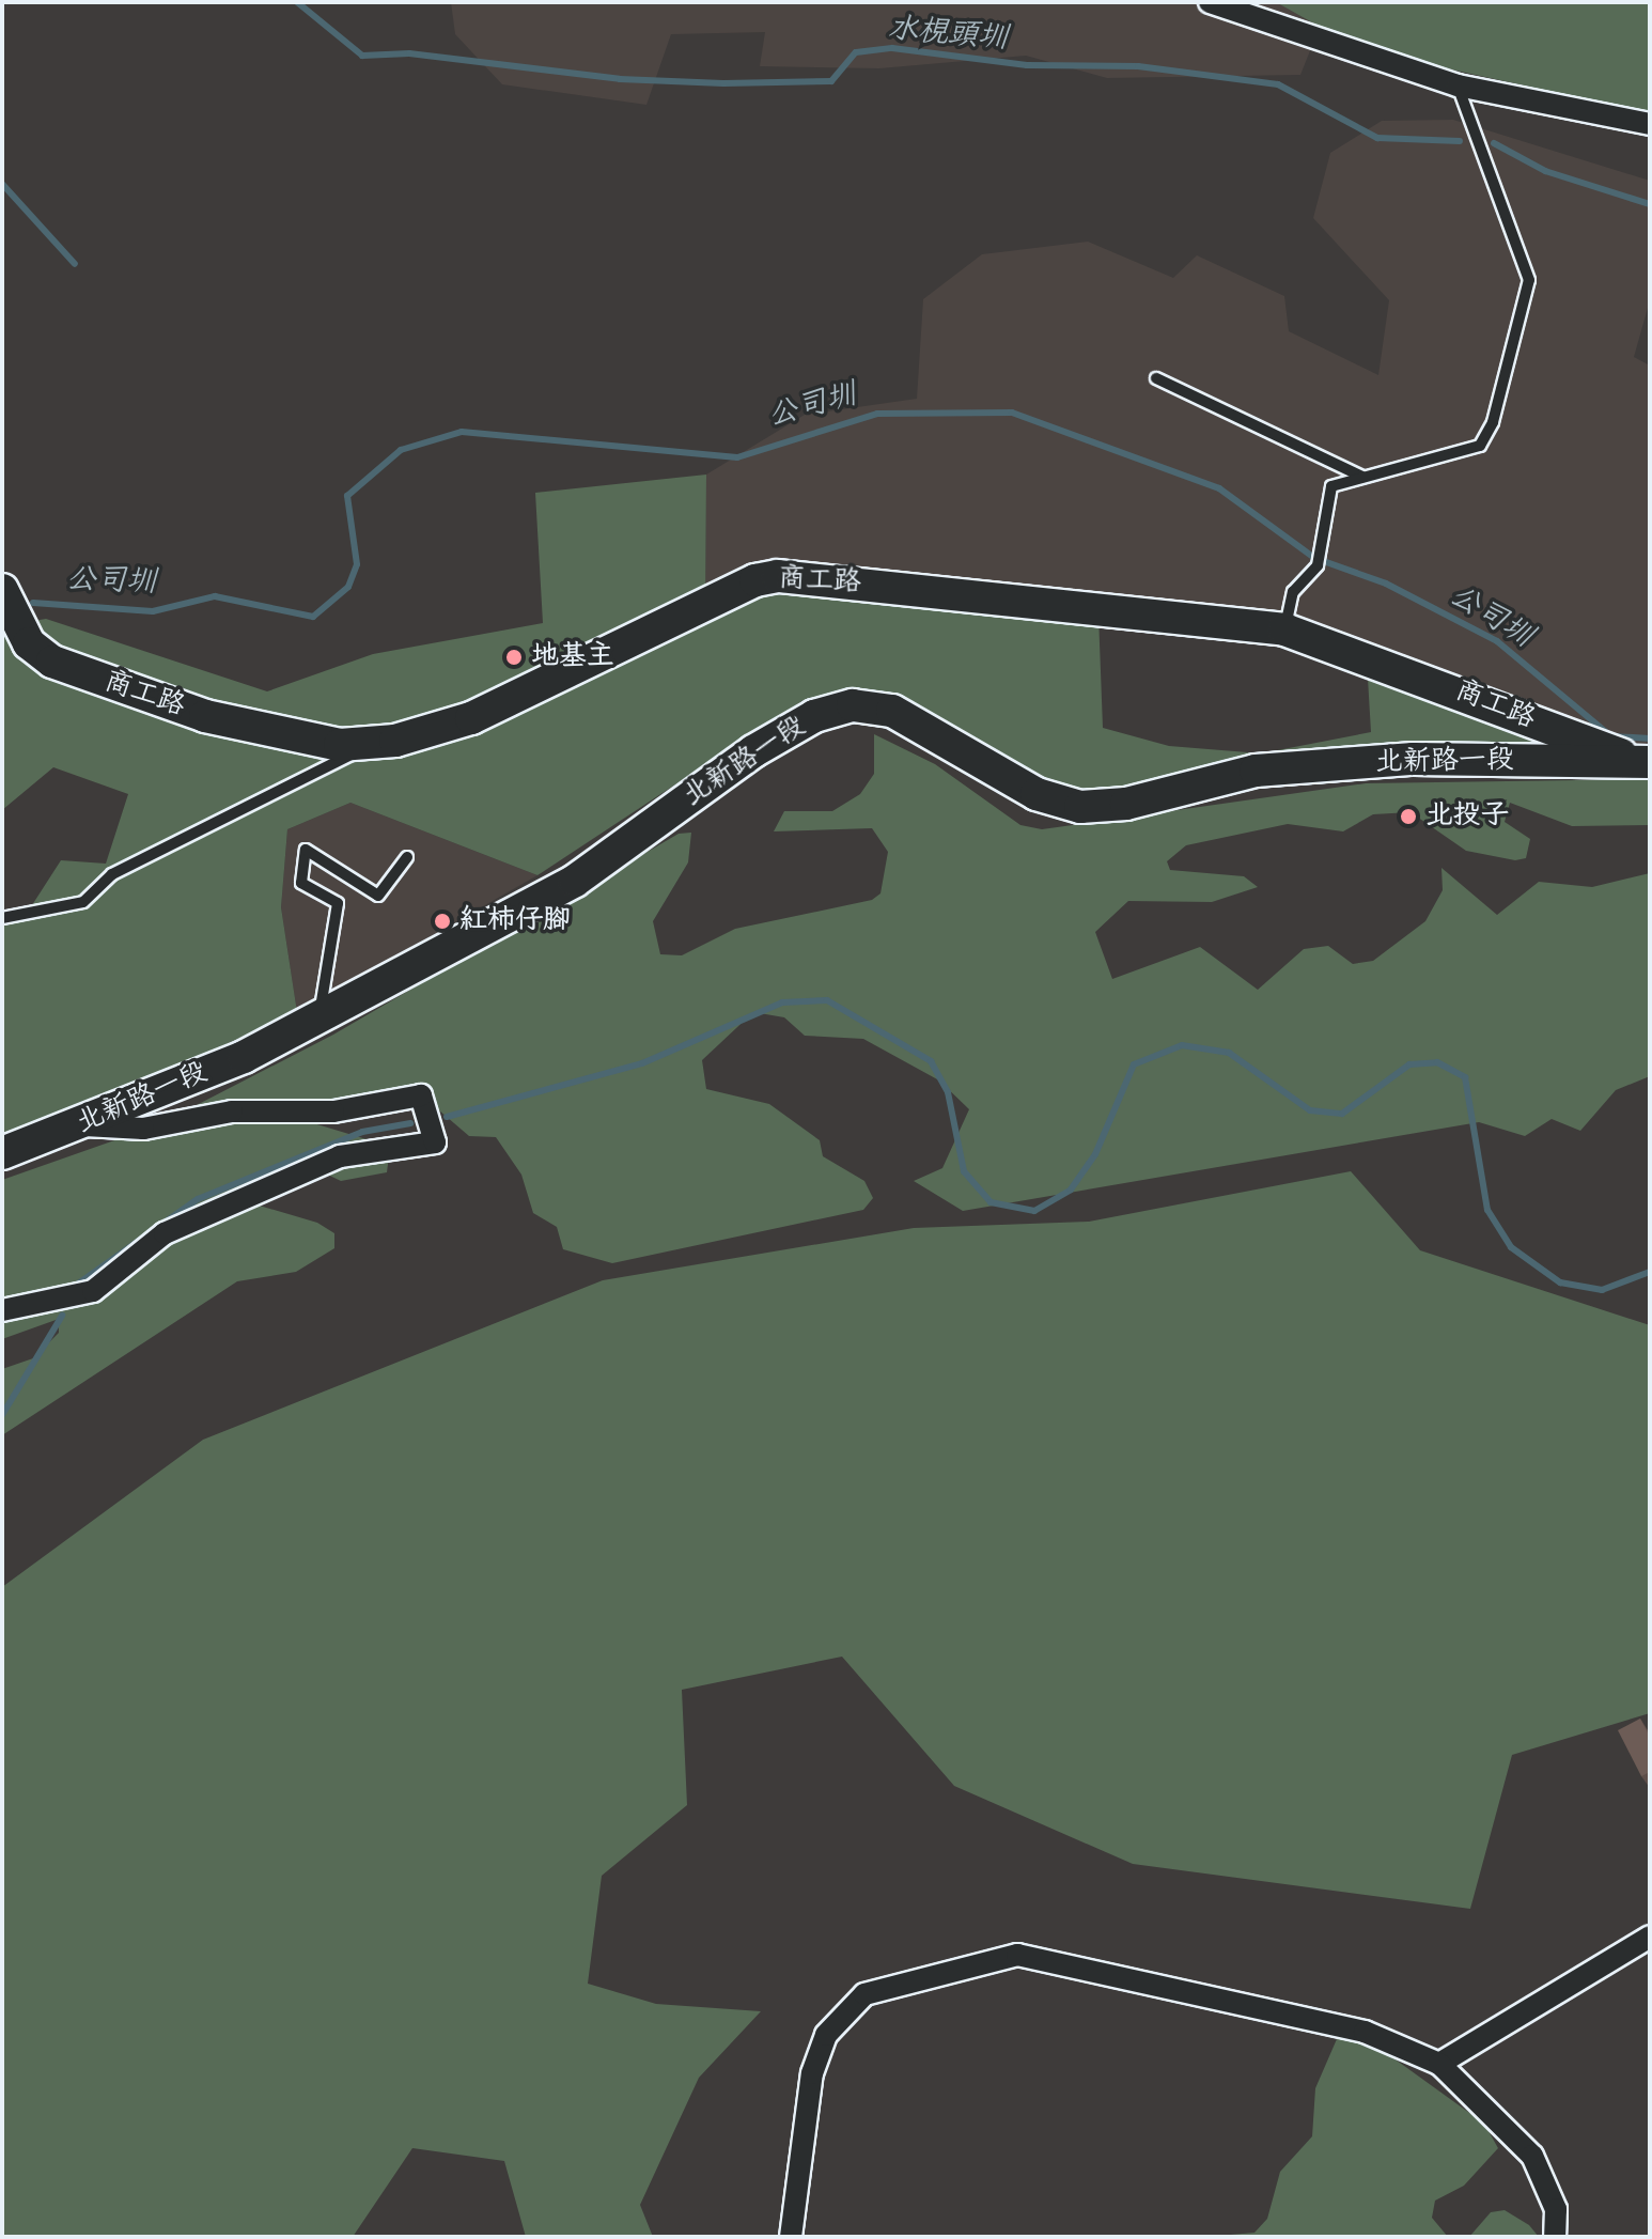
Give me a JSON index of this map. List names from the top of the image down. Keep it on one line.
{"streets":{"main road":["商工路","北新路一段"]},"crossings":[["商工路","北新路一段"]],"water":["水梘頭圳","公司圳"],"places":["地基主","北投子","紅柿仔腳"]}
